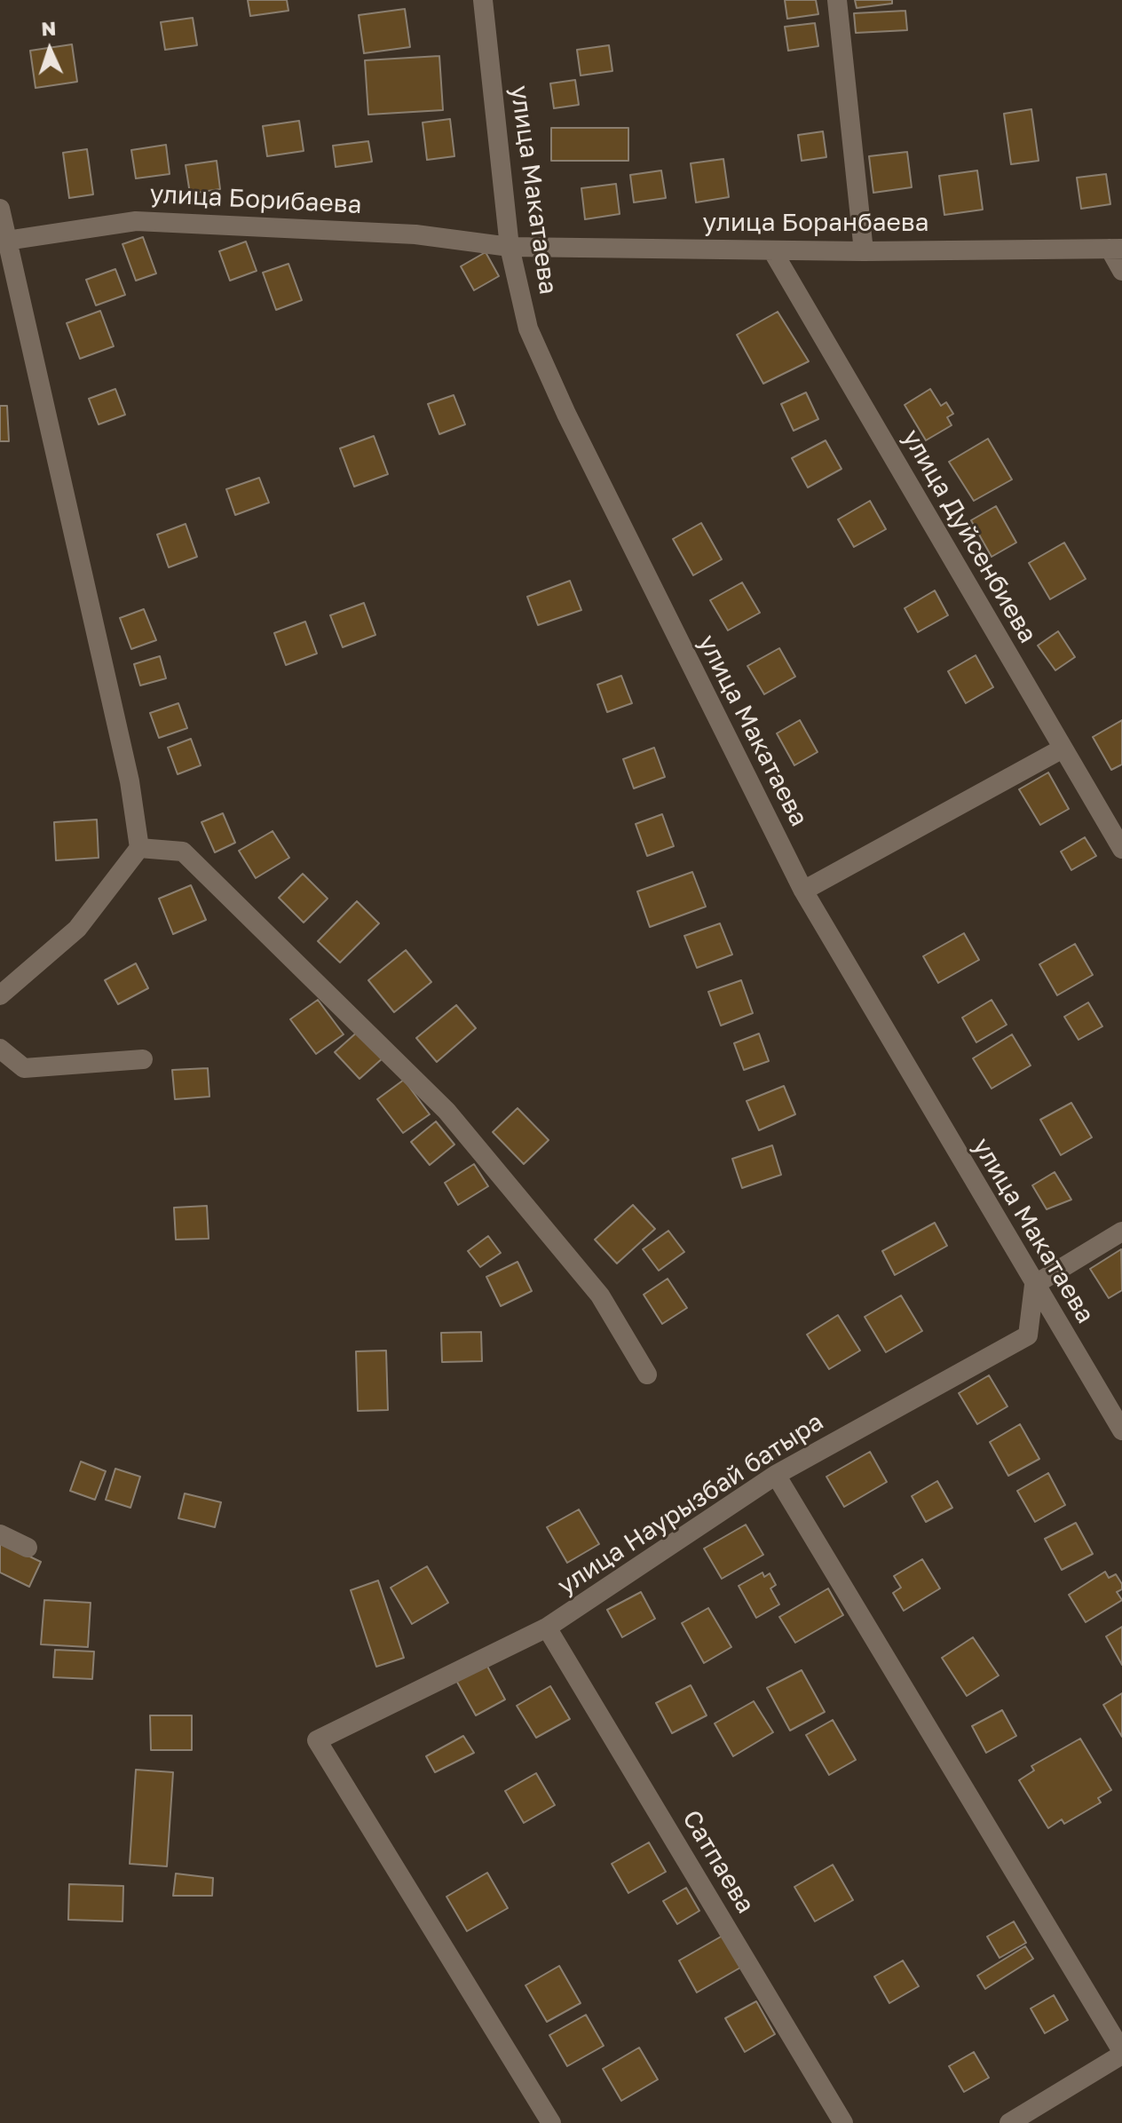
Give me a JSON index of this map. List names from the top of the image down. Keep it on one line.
{"streets":{"street":["улица Макатаева","улица Борибаева","улица Боранбаева","улица Дуйсенбиева","улица Наурызбай батыра","Сатпаева"]},"crossings":[["улица Макатаева","улица Борибаева"],["улица Макатаева","улица Боранбаева"],["улица Макатаева","улица Наурызбай батыра"],["улица Борибаева","улица Боранбаева"],["улица Боранбаева","улица Дуйсенбиева"],["улица Наурызбай батыра","Сатпаева"]],"north":"top"}
